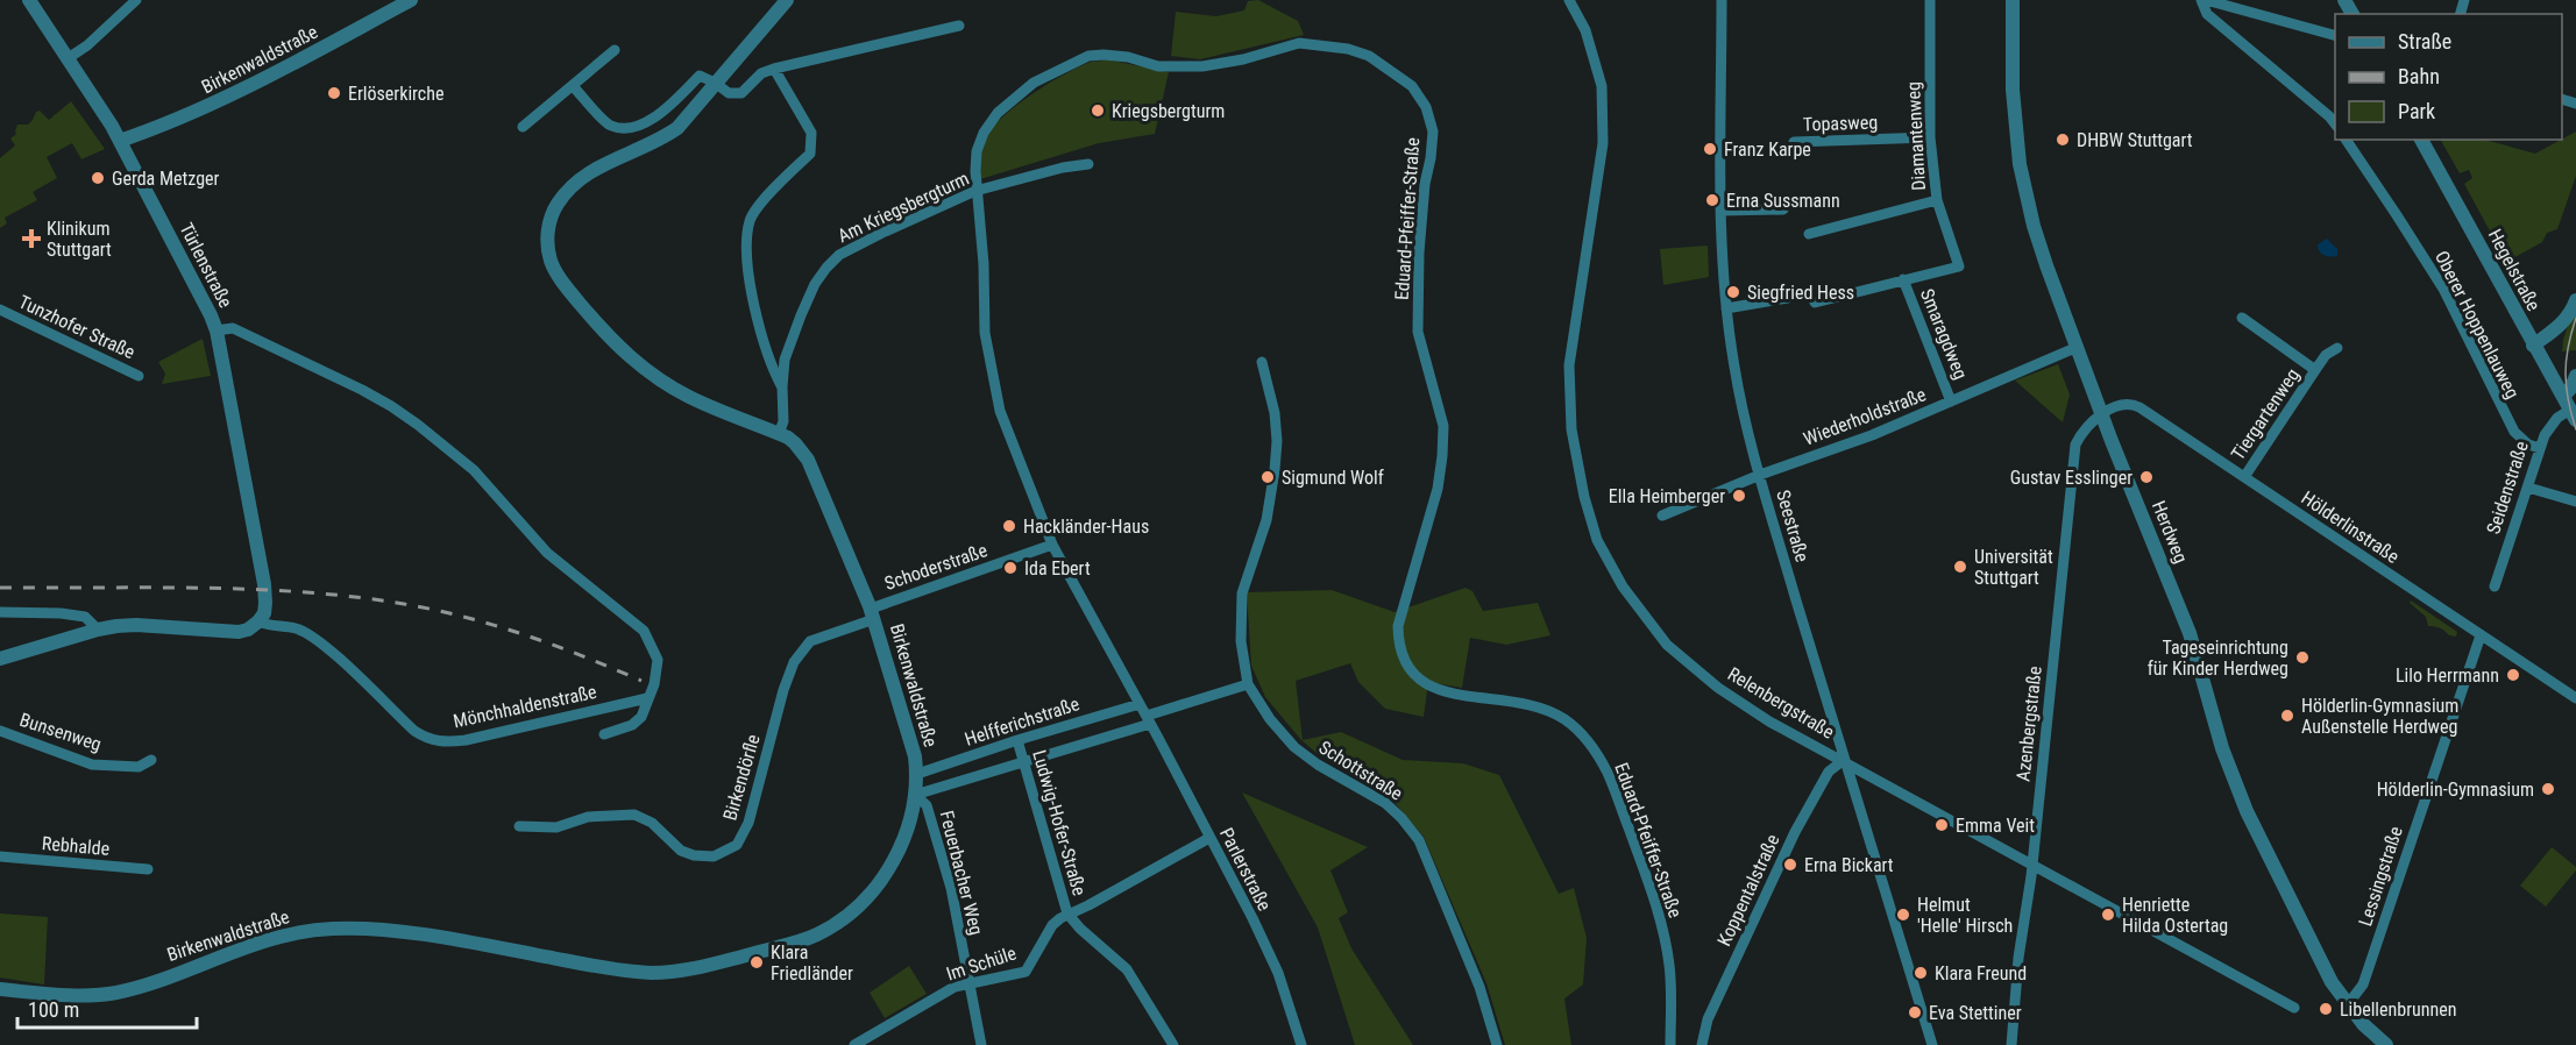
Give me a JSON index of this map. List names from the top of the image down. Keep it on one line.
{"streets":{"street":["Birkenwaldstraße","Topasweg","Diamantenweg","Am Kriegsbergturm","Eduard-Pfeiffer-Straße","Türlenstraße","Hegelstraße","Oberer Hoppenlauweg","Tunzhofer Straße","Smaragdweg","Tiergartenweg","Wiederholdstraße","Seidenstraße","Seestraße","Hölderlinstraße","Herdweg","Schoderstraße","Relenbergstraße","Mönchhaldenstraße","Helfferichstraße","Azenbergstraße","Bunsenweg","Schottstraße","Birkendörfle","Ludwig-Hofer-Straße","Rebhalde","Parlerstraße","Feuerbacher Weg","Lessingstraße","Koppentalstraße","Im Schüle"]},"crossings":[["Birkenwaldstraße","Am Kriegsbergturm"],["Birkenwaldstraße","Türlenstraße"],["Birkenwaldstraße","Schoderstraße"],["Birkenwaldstraße","Helfferichstraße"],["Birkenwaldstraße","Birkendörfle"],["Birkenwaldstraße","Feuerbacher Weg"],["Topasweg","Diamantenweg"],["Diamantenweg","Smaragdweg"],["Am Kriegsbergturm","Eduard-Pfeiffer-Straße"],["Eduard-Pfeiffer-Straße","Schoderstraße"],["Eduard-Pfeiffer-Straße","Helfferichstraße"],["Eduard-Pfeiffer-Straße","Parlerstraße"],["Türlenstraße","Mönchhaldenstraße"],["Hegelstraße","Seidenstraße"],["Oberer Hoppenlauweg","Seidenstraße"],["Smaragdweg","Wiederholdstraße"],["Tiergartenweg","Hölderlinstraße"],["Wiederholdstraße","Seestraße"],["Wiederholdstraße","Herdweg"],["Seestraße","Relenbergstraße"],["Seestraße","Koppentalstraße"],["Hölderlinstraße","Herdweg"],["Hölderlinstraße","Azenbergstraße"],["Hölderlinstraße","Lessingstraße"],["Herdweg","Azenbergstraße"],["Herdweg","Lessingstraße"],["Schoderstraße","Birkendörfle"],["Relenbergstraße","Azenbergstraße"],["Relenbergstraße","Koppentalstraße"],["Helfferichstraße","Schottstraße"],["Helfferichstraße","Ludwig-Hofer-Straße"],["Helfferichstraße","Parlerstraße"],["Helfferichstraße","Feuerbacher Weg"],["Ludwig-Hofer-Straße","Im Schüle"],["Parlerstraße","Im Schüle"],["Feuerbacher Weg","Im Schüle"]],"places":{"other":["Erlöserkirche","Kriegsbergturm","DHBW Stuttgart","Franz Karpe","Gerda Metzger","Erna Sussmann","Siegfried Hess","Sigmund Wolf","Gustav Esslinger","Ella Heimberger","Hackländer-Haus","Universität Stuttgart","Ida Ebert","Tageseinrichtung für Kinder Herdweg","Lilo Herrmann","Hölderlin-Gymnasium Außenstelle Herdweg","Hölderlin-Gymnasium","Emma Veit","Erna Bickart","Helmut 'Helle' Hirsch","Henriette Hilda Ostertag","Klara Friedländer","Klara Freund","Libellenbrunnen","Eva Stettiner"],"health":["Klinikum Stuttgart"]},"legend":["Straße","Bahn","Park"],"scale_bar":"100 m"}
